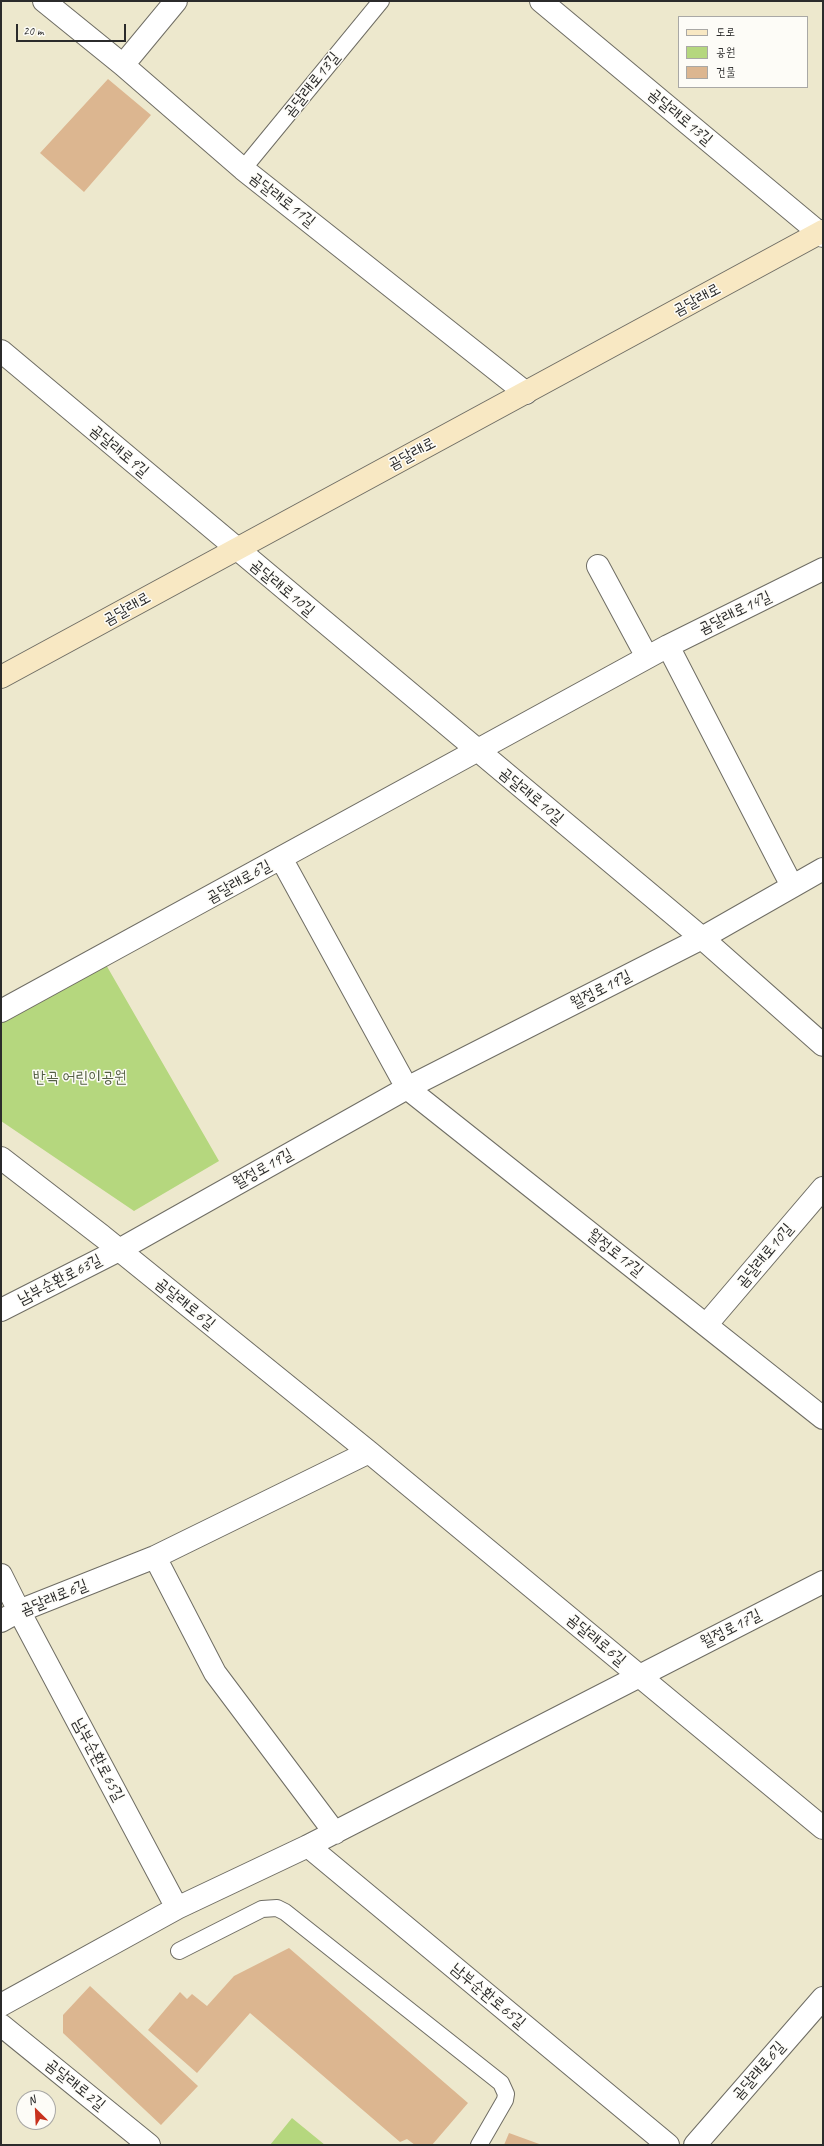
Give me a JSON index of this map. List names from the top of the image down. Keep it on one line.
{"streets":{"street":["곰달래로13길","곰달래로11길","곰달래로","곰달래로9길","곰달래로10길","곰달래로14길","곰달래로6길","월정로19길","월정로17길","남부순환로63길","남부순환로65길","곰달래로2길"]},"crossings":[["곰달래로13길","곰달래로11길"],["곰달래로13길","곰달래로"],["곰달래로11길","곰달래로"],["곰달래로","곰달래로9길"],["곰달래로","곰달래로10길"],["곰달래로9길","곰달래로10길"],["곰달래로10길","곰달래로14길"],["곰달래로10길","곰달래로6길"],["곰달래로10길","월정로19길"],["곰달래로10길","월정로17길"],["곰달래로14길","곰달래로6길"],["곰달래로6길","월정로19길"],["곰달래로6길","월정로17길"],["곰달래로6길","남부순환로63길"],["곰달래로6길","남부순환로65길"],["월정로19길","월정로17길"],["월정로19길","남부순환로63길"]],"parks":["반곡 어린이공원"],"legend":["도로","공원","건물"],"scale_bar":"20 m","north":"top left"}
